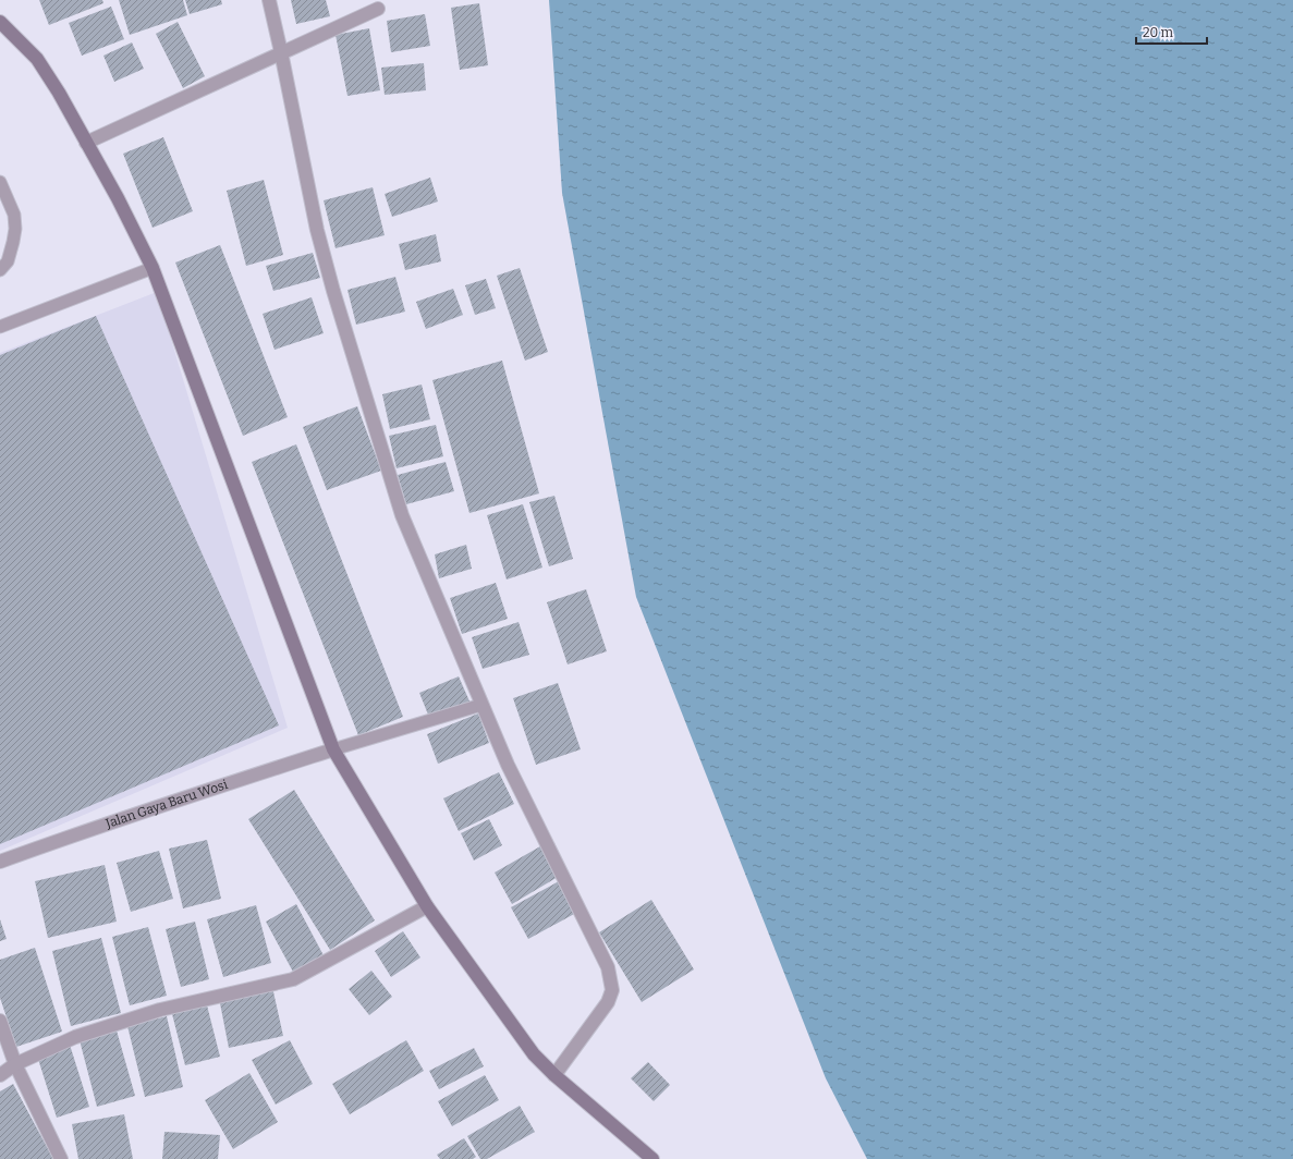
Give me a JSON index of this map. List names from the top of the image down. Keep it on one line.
{"streets":{"street":["Jalan Gaya Baru Wosi"]},"scale_bar":"20 m"}
